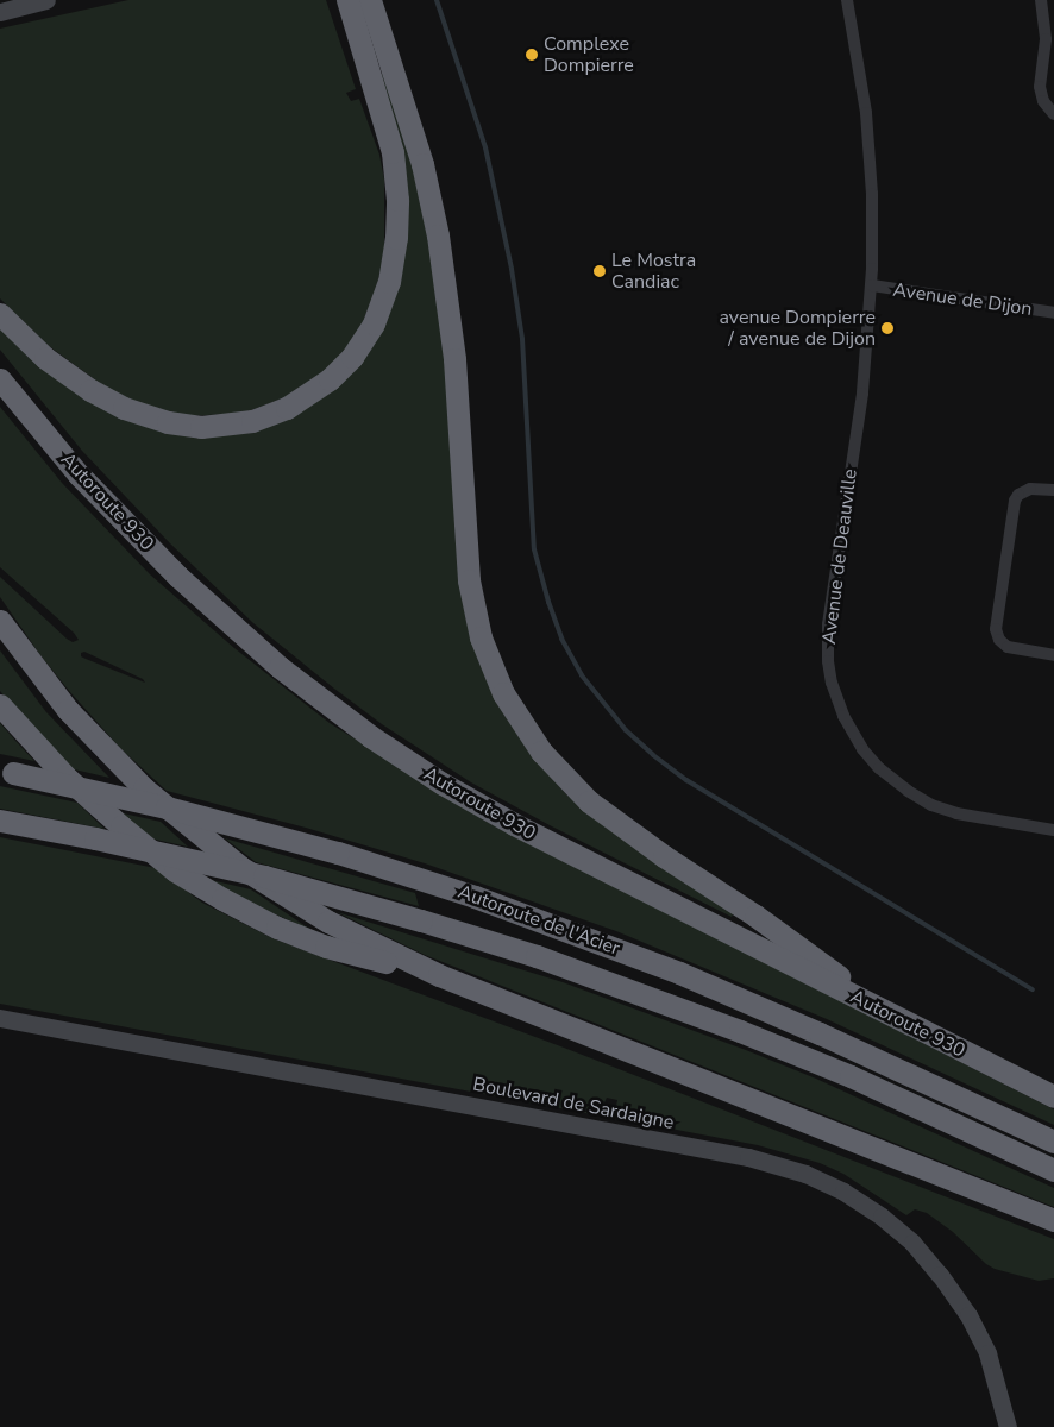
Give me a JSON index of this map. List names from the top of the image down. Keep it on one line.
{"streets":{"highway":["Autoroute 930","Autoroute de l'Acier"],"street":["Avenue de Dijon","Avenue de Deauville","Boulevard de Sardaigne"]},"crossings":[["Avenue de Dijon","Avenue de Deauville"]],"places":["Complexe Dompierre","Le Mostra Candiac","avenue Dompierre / avenue de Dijon"]}
